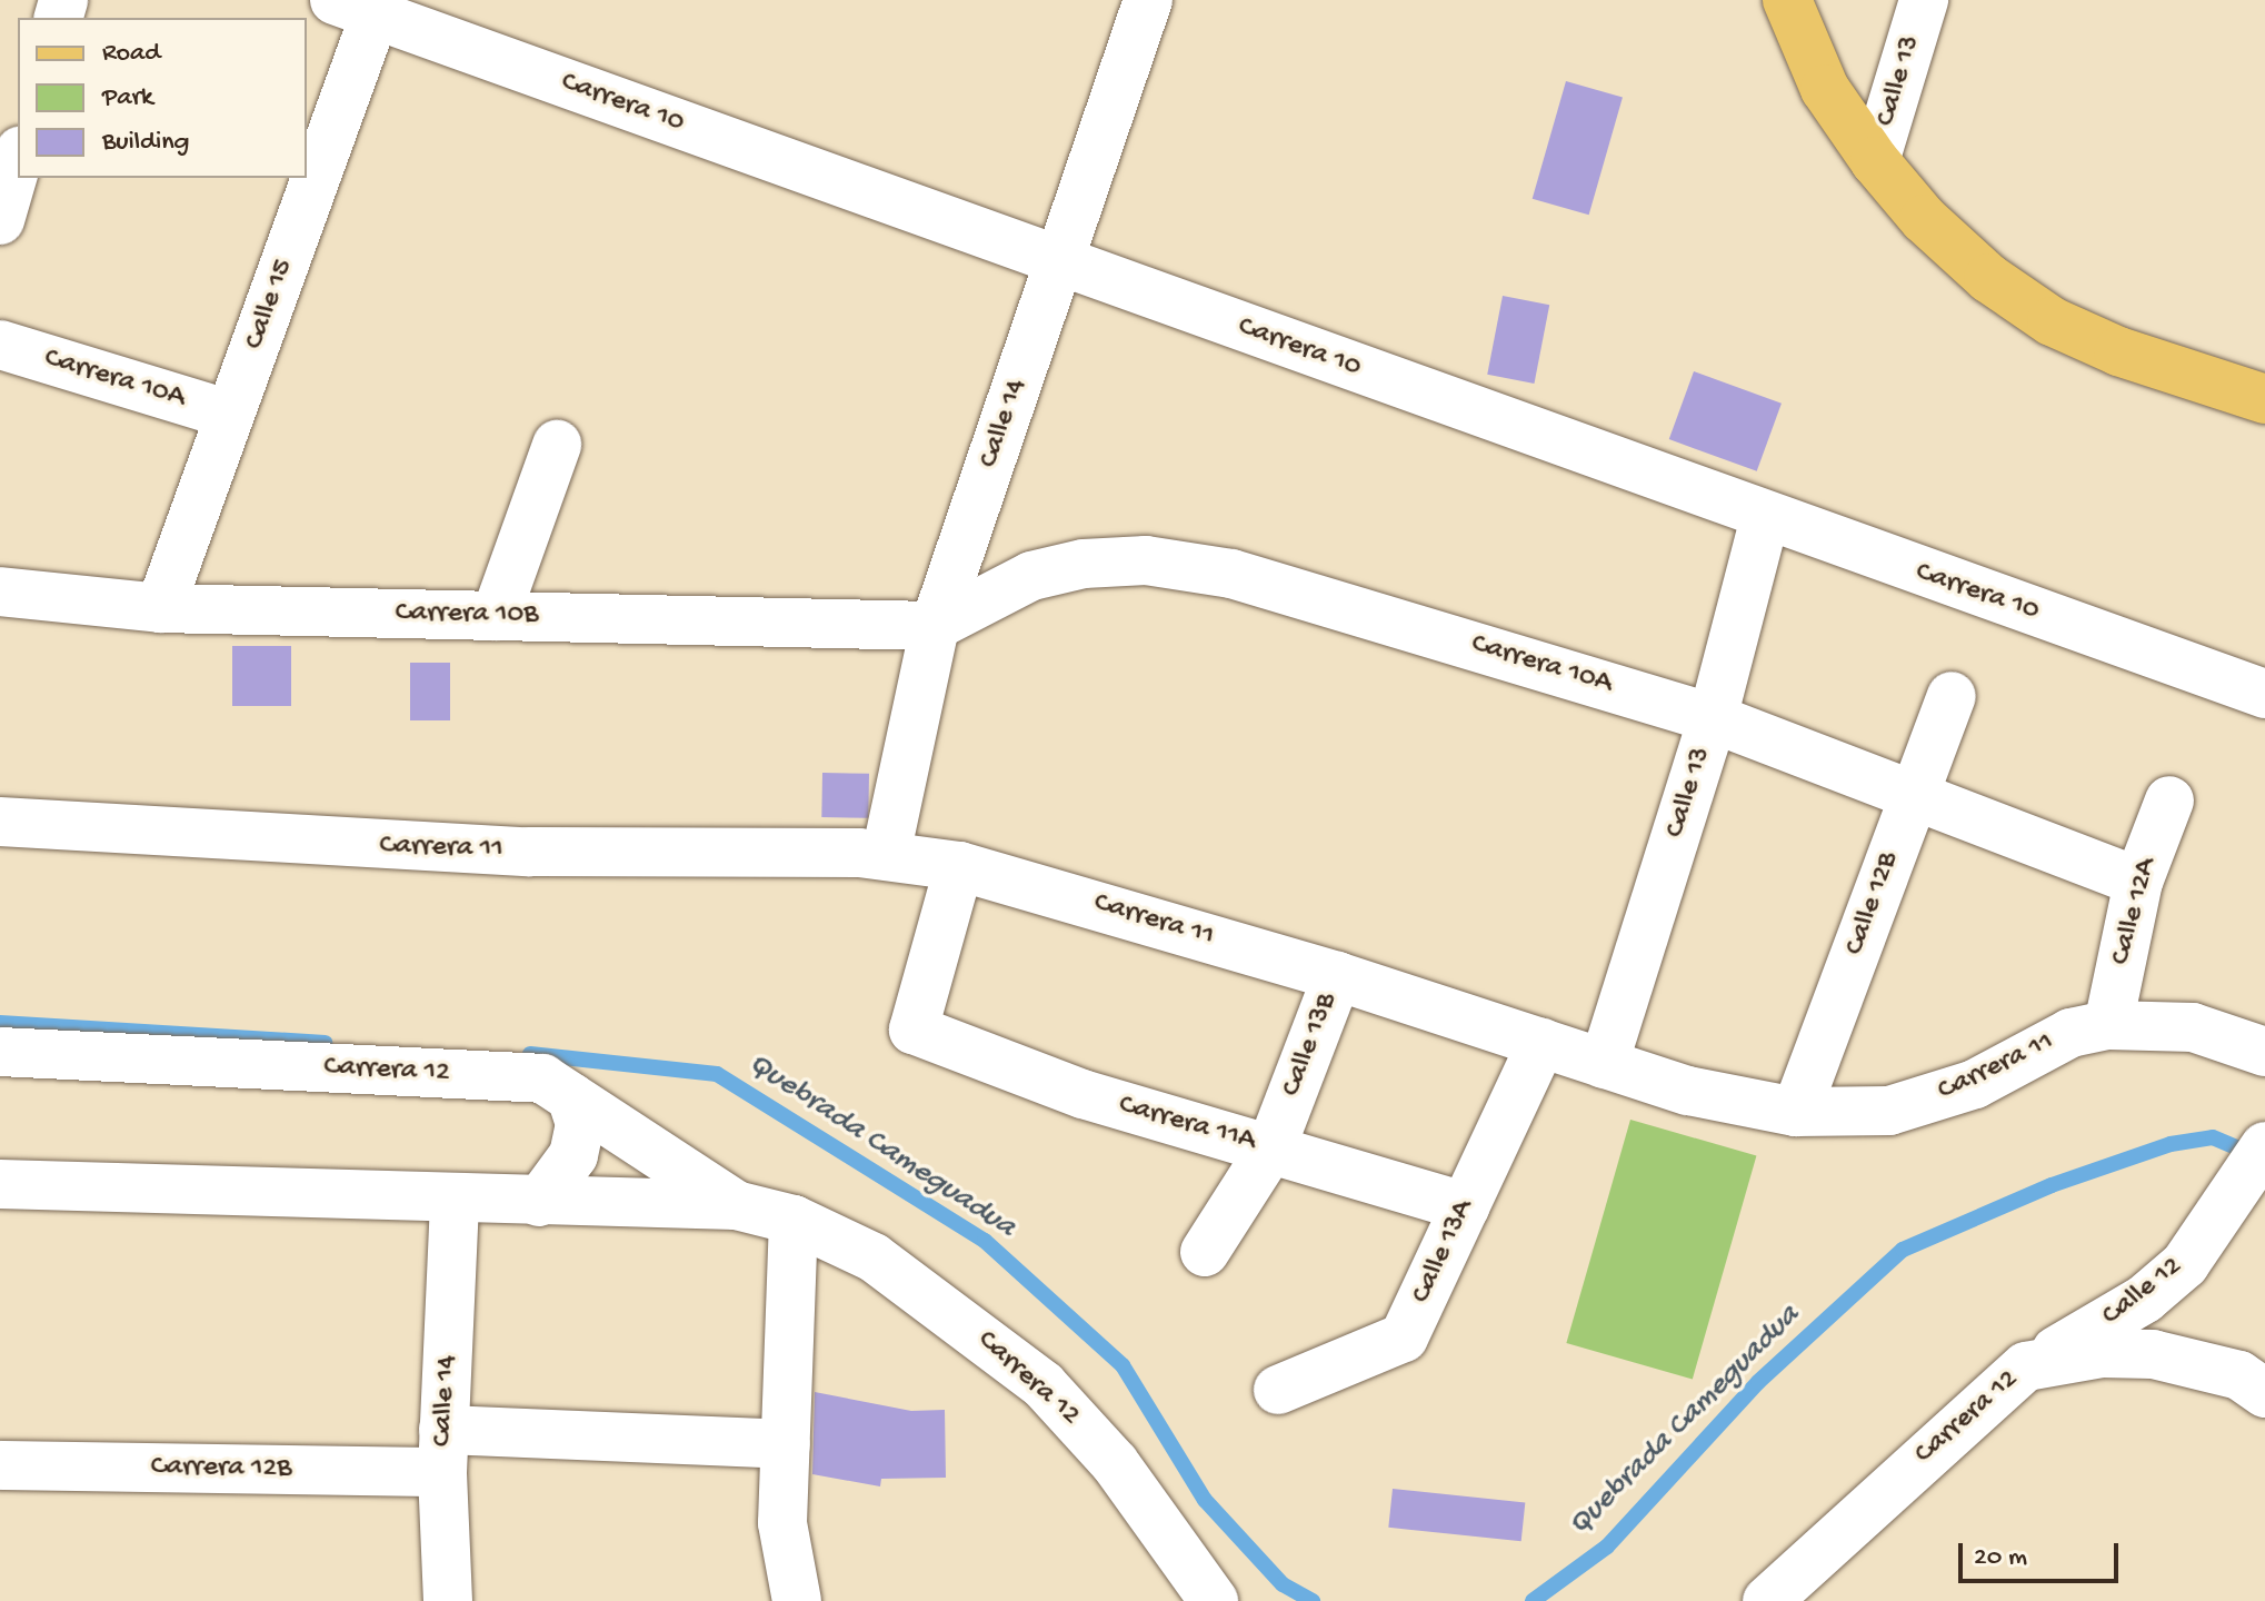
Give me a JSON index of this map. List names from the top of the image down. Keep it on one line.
{"streets":{"street":["Calle 13","Carrera 10","Calle 15","Carrera 10A","Calle 14","Carrera 10B","Carrera 11","Calle 12B","Calle 12A","Calle 13B","Carrera 12","Carrera 11A","Calle 13A","Calle 12","Carrera 12B"]},"crossings":[["Calle 13","Carrera 10"],["Calle 13","Carrera 10A"],["Calle 13","Carrera 11"],["Carrera 10","Calle 15"],["Carrera 10","Calle 14"],["Calle 15","Carrera 10A"],["Calle 15","Carrera 10B"],["Carrera 10A","Calle 14"],["Carrera 10A","Carrera 10B"],["Carrera 10A","Calle 12B"],["Carrera 10A","Calle 12A"],["Calle 14","Carrera 10B"],["Calle 14","Carrera 11"],["Calle 14","Carrera 12"],["Calle 14","Carrera 12B"],["Carrera 11","Calle 12B"],["Carrera 11","Calle 12A"],["Carrera 11","Calle 13B"],["Carrera 11","Carrera 11A"],["Carrera 11","Calle 13A"],["Calle 13B","Carrera 11A"],["Carrera 12","Calle 12"],["Carrera 11A","Calle 13A"]],"water":["Quebrada Cameguadua"],"legend":["Road","Park","Building"],"scale_bar":"20 m"}
